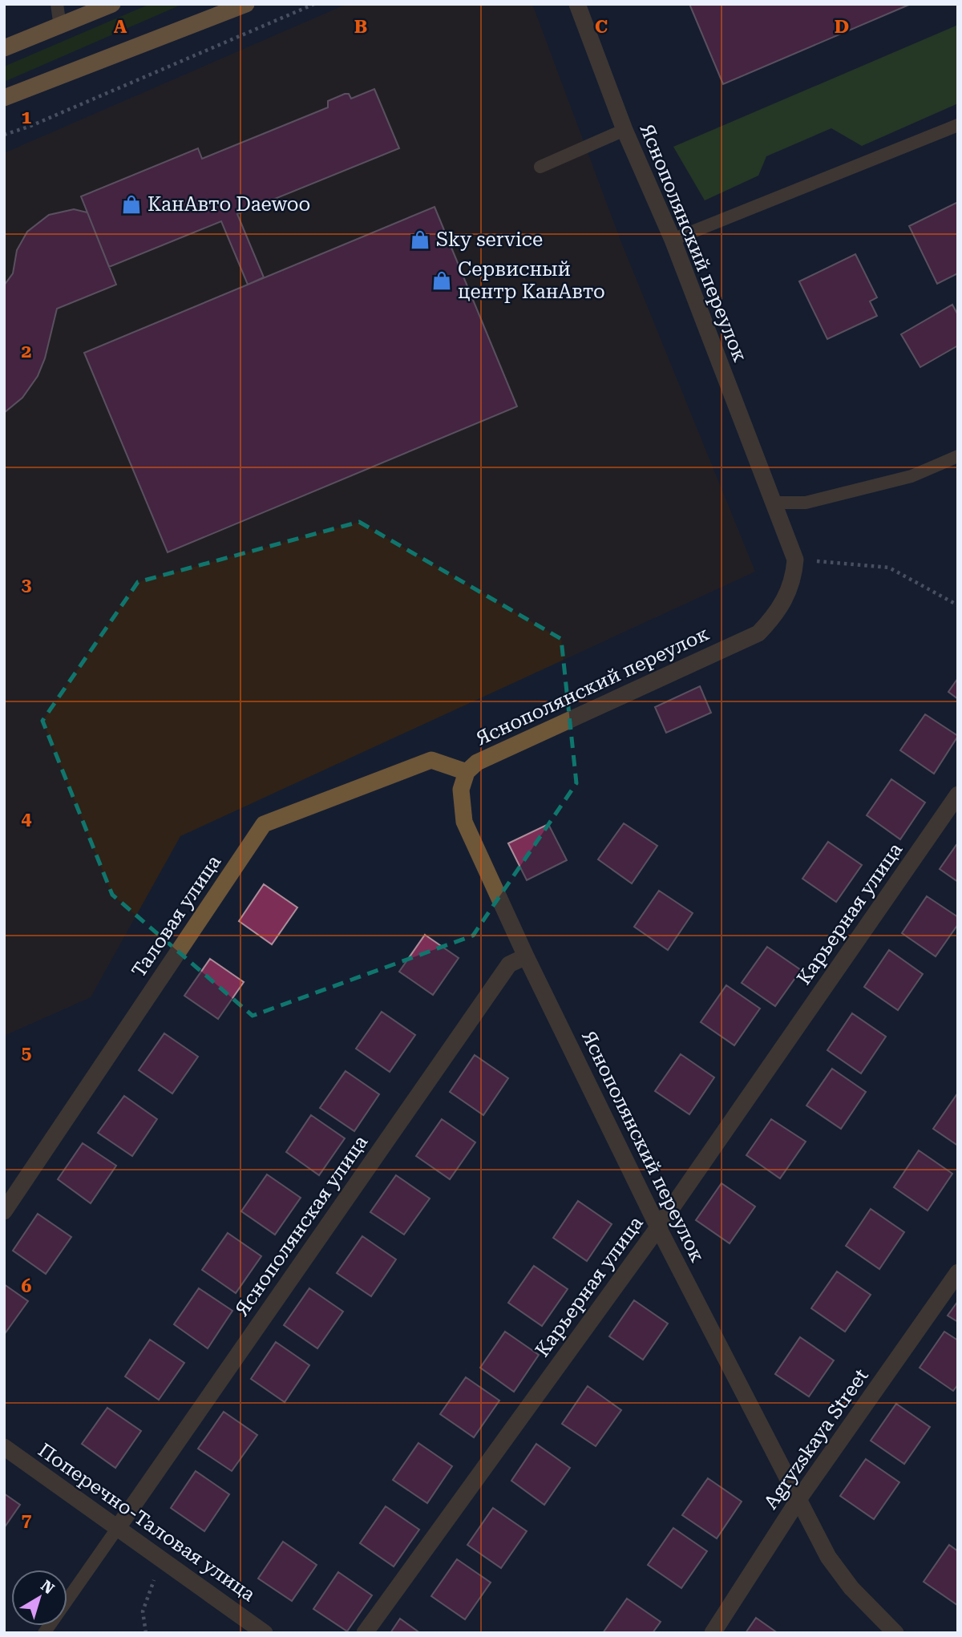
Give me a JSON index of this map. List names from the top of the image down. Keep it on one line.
{"streets":{"street":["Яснополянский переулок","Карьерная улица","Таловая улица","Яснополянская улица","Agryzskaya Street","Поперечно-Таловая улица"]},"crossings":[["Яснополянский переулок","Карьерная улица"],["Яснополянский переулок","Таловая улица"],["Яснополянский переулок","Яснополянская улица"],["Яснополянский переулок","Agryzskaya Street"],["Яснополянская улица","Поперечно-Таловая улица"]],"places":{"shop":["КанАвто Daewoo","Sky service","Сервисный центр КанАвто"]},"north":"top right","grid":{"columns":["A","B","C","D"],"rows":["1","2","3","4","5","6","7"]}}
